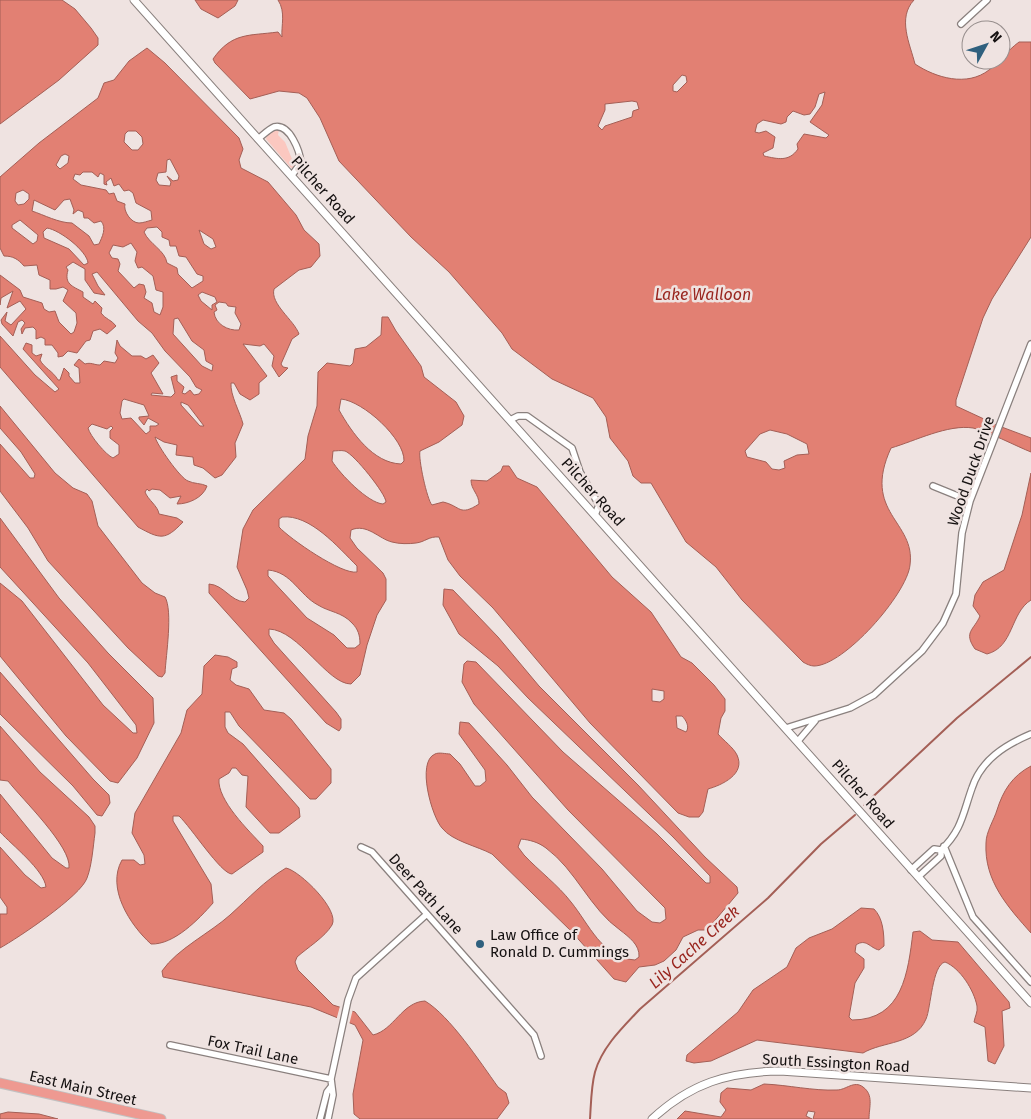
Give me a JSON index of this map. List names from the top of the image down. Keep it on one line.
{"streets":{"main road":["East Main Street"],"street":["Pilcher Road","Wood Duck Drive","Deer Path Lane","Fox Trail Lane","South Essington Road"]},"crossings":[["Pilcher Road","Wood Duck Drive"]],"water":["Lake Walloon","Lily Cache Creek"],"places":["Law Office of Ronald D. Cummings"],"north":"top right"}
